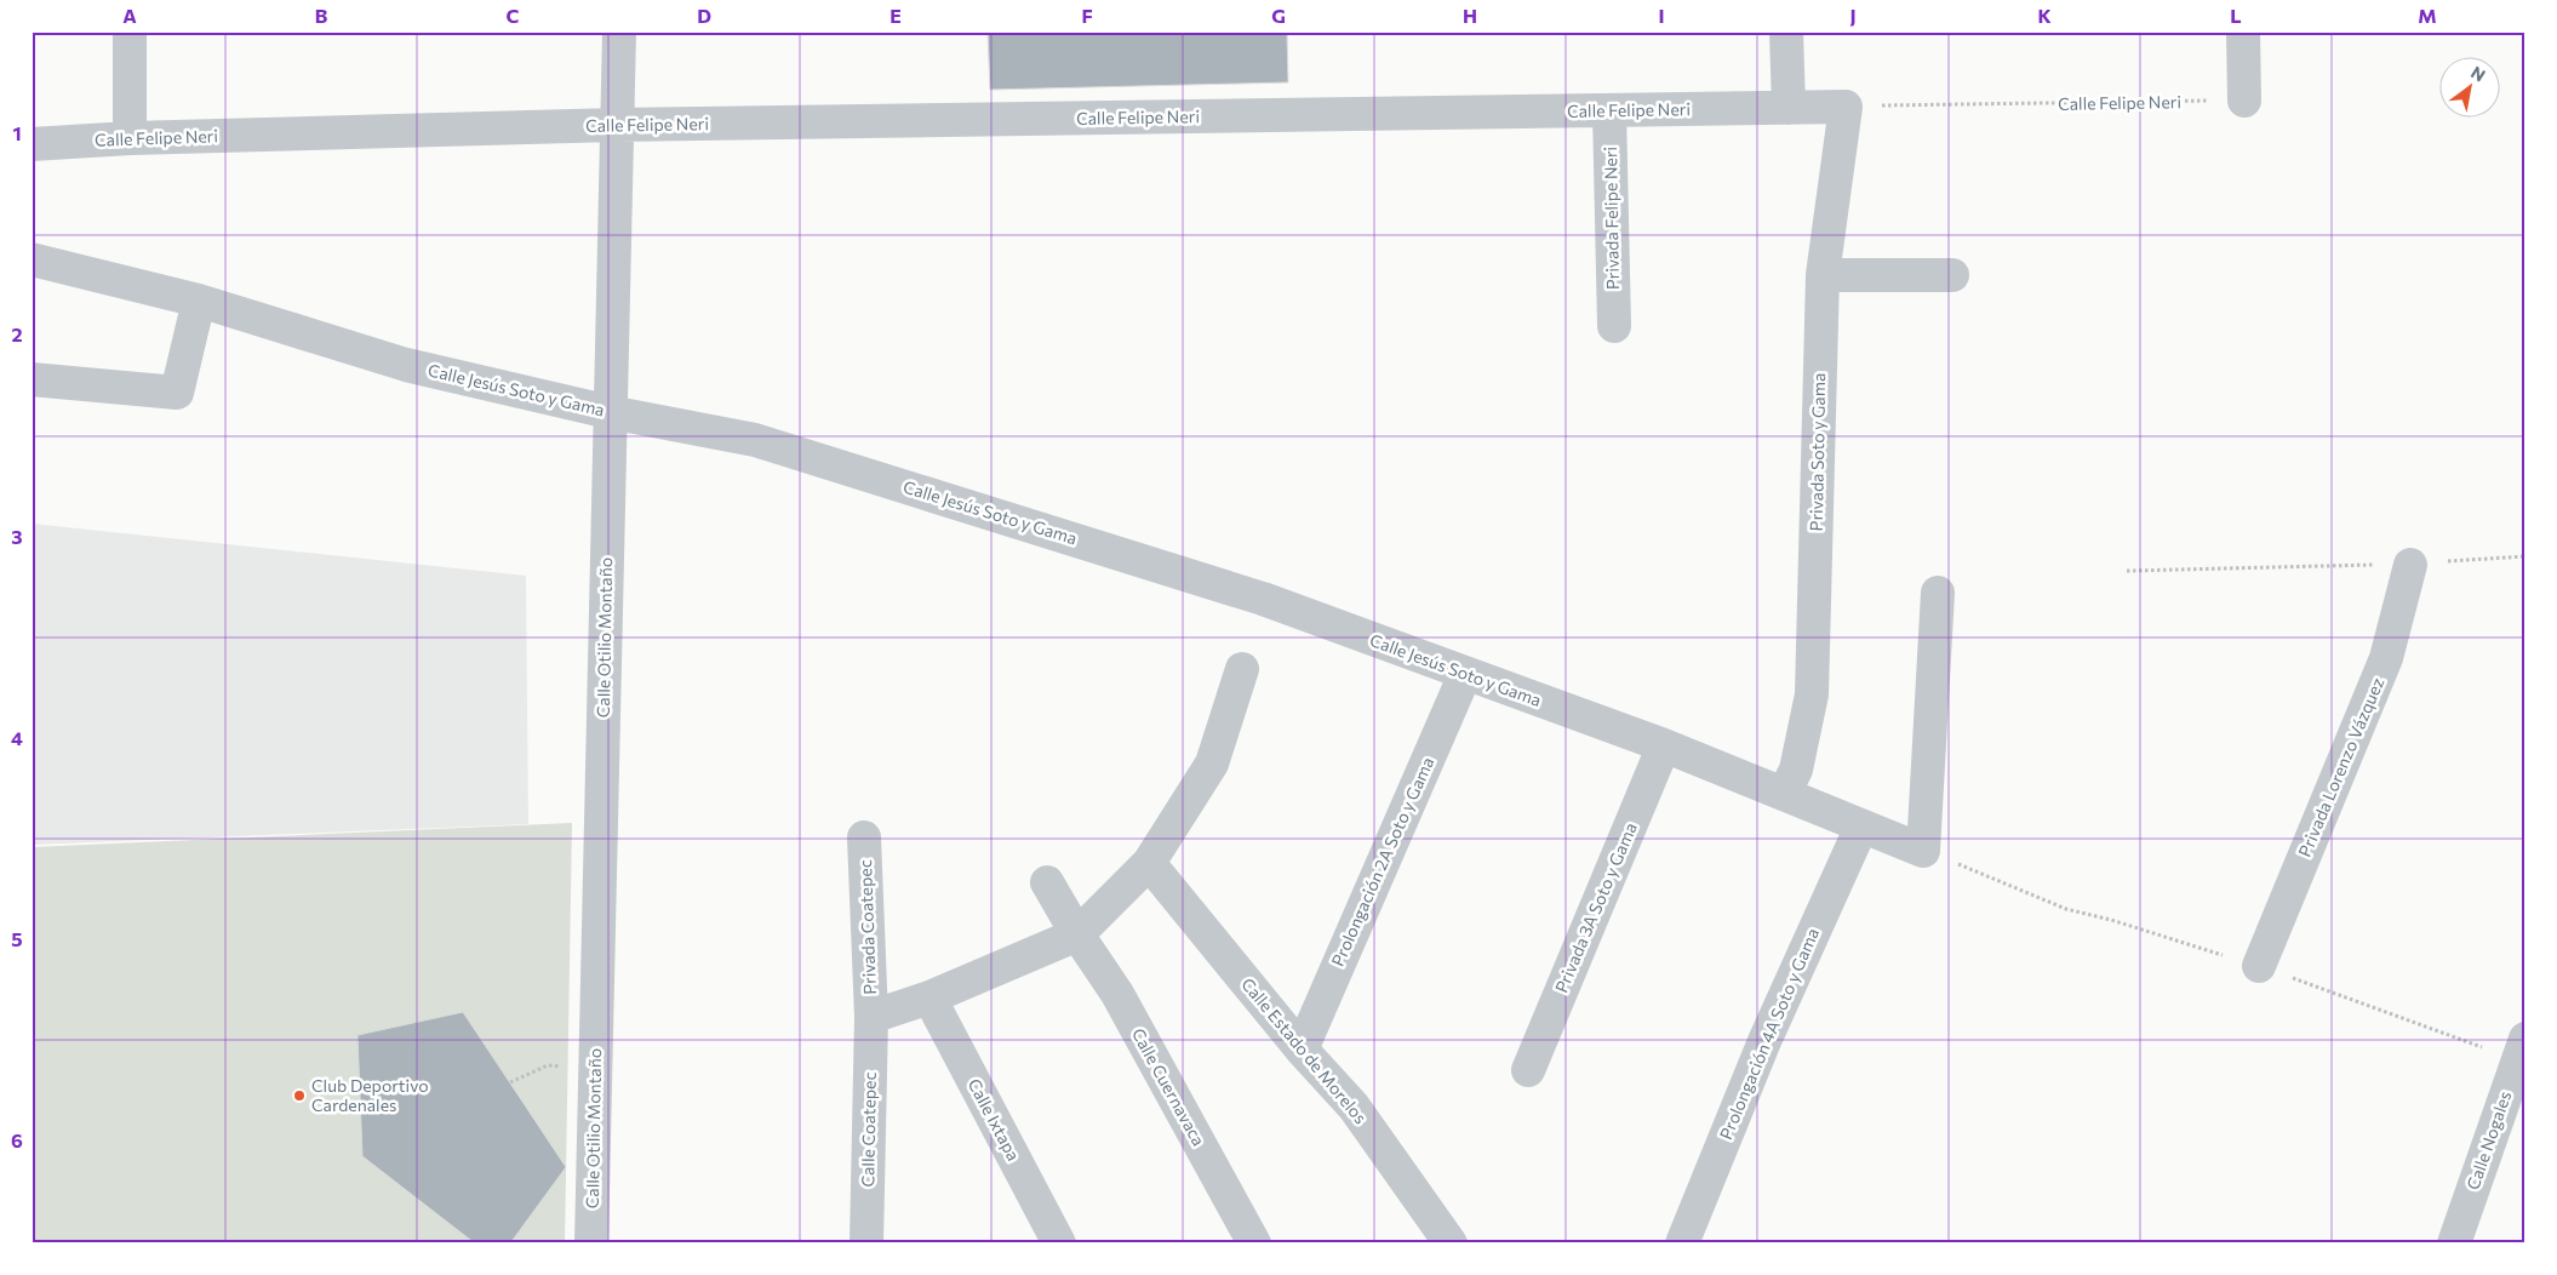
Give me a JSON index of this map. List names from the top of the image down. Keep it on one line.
{"streets":{"street":["Calle Felipe Neri","Privada Felipe Neri","Calle Jesús Soto y Gama","Privada Soto y Gama","Calle Otilio Montaño","Privada Lorenzo Vázquez","Prolongación 2A Soto y Gama","Privada 3A Soto y Gama","Privada Coatepec","Prolongación 4A Soto y Gama","Calle Estado de Morelos","Calle Cuernavaca","Calle Ixtapa","Calle Coatepec","Calle Nogales"]},"crossings":[["Calle Felipe Neri","Privada Felipe Neri"],["Calle Felipe Neri","Privada Soto y Gama"],["Calle Felipe Neri","Calle Otilio Montaño"],["Calle Jesús Soto y Gama","Privada Soto y Gama"],["Calle Jesús Soto y Gama","Calle Otilio Montaño"],["Calle Jesús Soto y Gama","Prolongación 2A Soto y Gama"],["Calle Jesús Soto y Gama","Privada 3A Soto y Gama"],["Calle Jesús Soto y Gama","Prolongación 4A Soto y Gama"],["Prolongación 2A Soto y Gama","Calle Estado de Morelos"],["Privada Coatepec","Calle Coatepec"]],"places":["Club Deportivo Cardenales"],"north":"top right","grid":{"columns":["A","B","C","D","E","F","G","H","I","J","K","L","M"],"rows":["1","2","3","4","5","6"]}}
